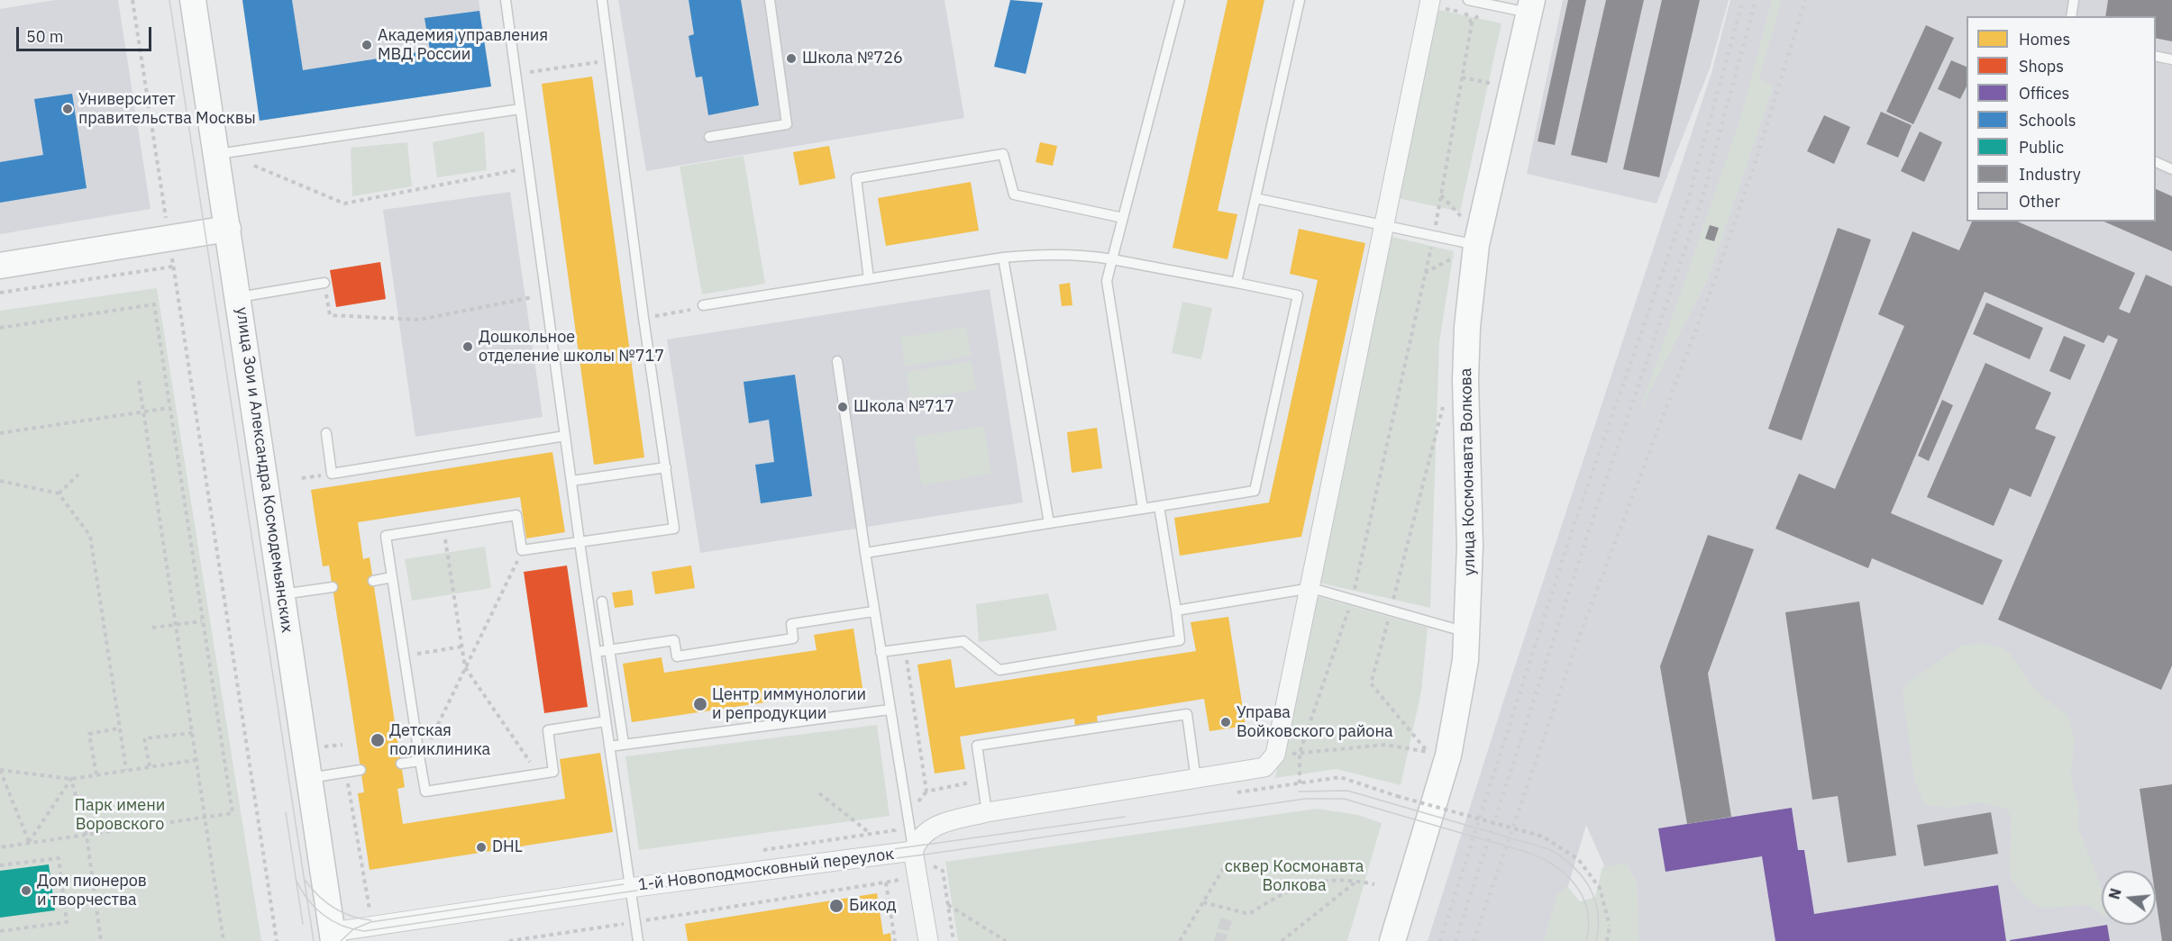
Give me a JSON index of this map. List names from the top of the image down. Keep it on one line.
{"streets":{"main road":["улица Зои и Александра Космодемьянских","улица Космонавта Волкова"],"street":["1-й Новоподмосковный переулок"]},"crossings":[["улица Зои и Александра Космодемьянских","1-й Новоподмосковный переулок"]],"parks":["Парк имени Воровского","сквер Космонавта Волкова"],"places":["Академия управления МВД России","Школа №726","Университет правительства Москвы","Дошкольное отделение школы №717","Школа №717","Центр иммунологии и репродукции","Управа Войковского района","Детская поликлиника","DHL","Дом пионеров и творчества","Бикод"],"legend":["Homes","Shops","Offices","Schools","Public","Industry","Other"],"scale_bar":"50 m","north":"left"}
